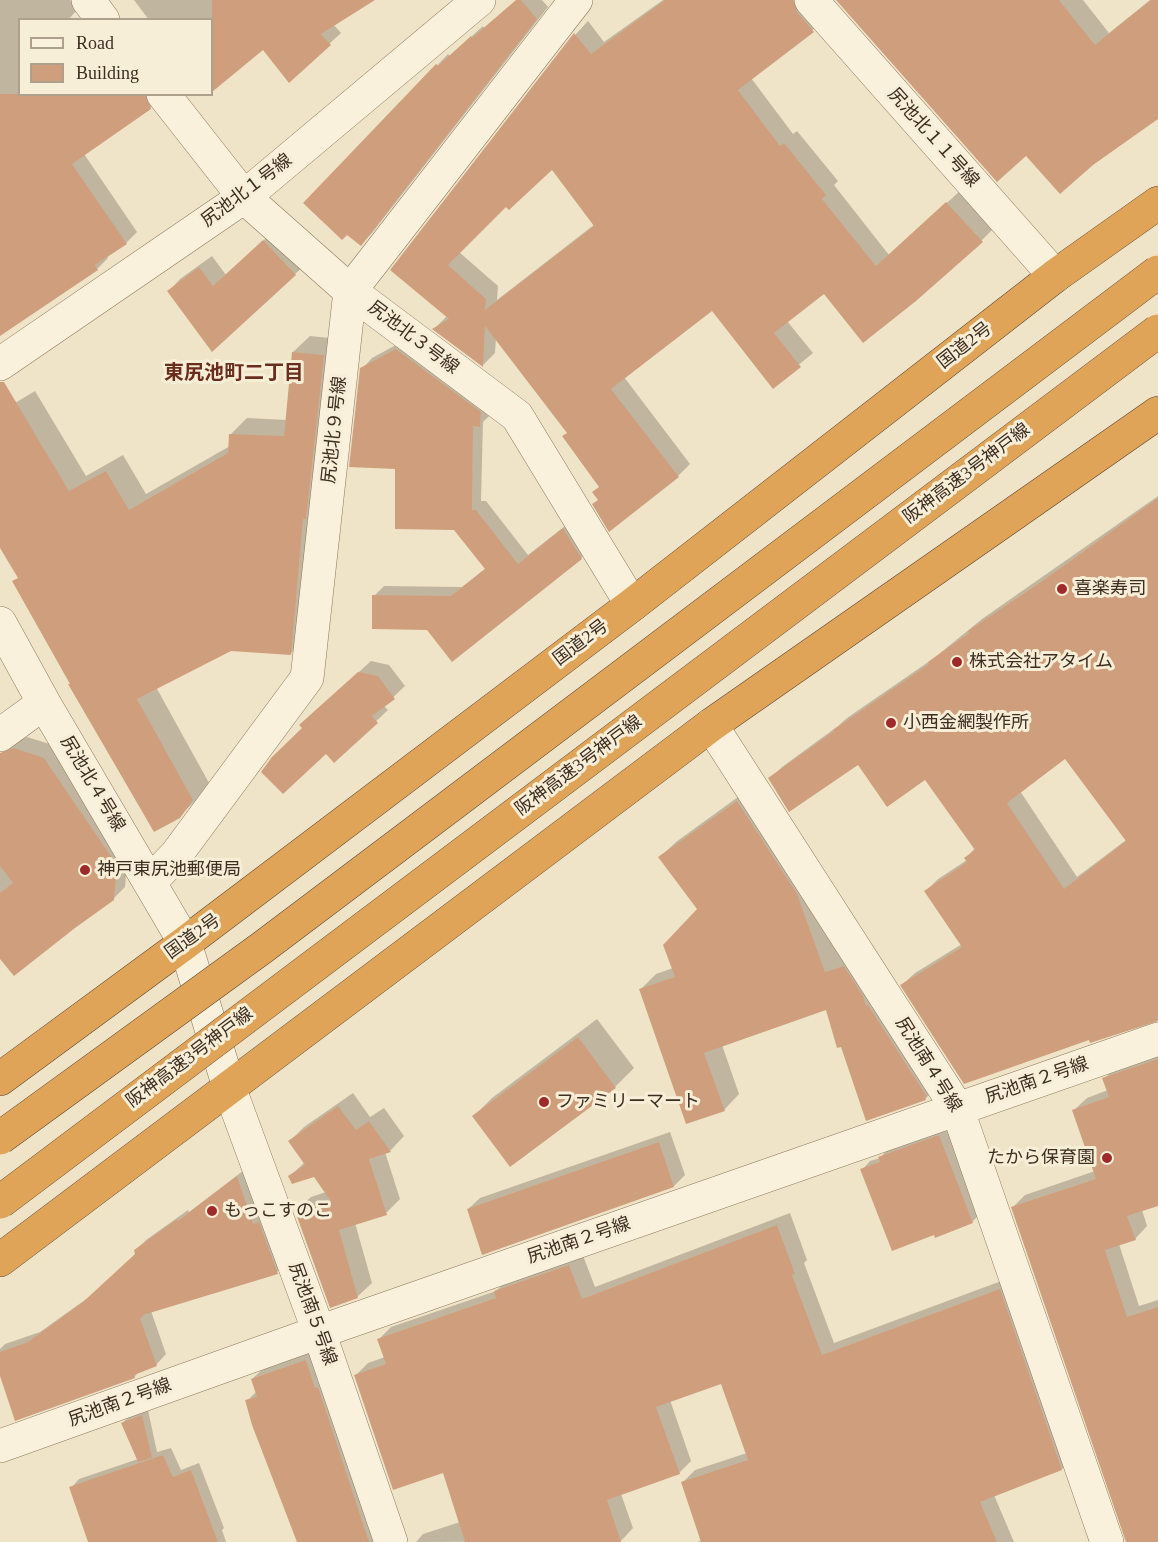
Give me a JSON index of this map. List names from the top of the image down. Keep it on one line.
{"streets":{"highway":["国道2号","阪神高速3号神戸線"],"street":["尻池北１１号線","尻池北１号線","尻池北３号線","尻池北９号線","尻池北４号線","尻池南４号線","尻池南２号線","尻池南５号線"]},"crossings":[["尻池北１１号線","国道2号"],["尻池北１号線","尻池北３号線"],["尻池北３号線","国道2号"],["尻池北３号線","尻池北９号線"],["国道2号","尻池北４号線"],["国道2号","尻池南５号線"],["尻池北９号線","尻池北４号線"],["尻池北４号線","尻池南５号線"],["尻池南４号線","尻池南２号線"],["尻池南２号線","尻池南５号線"]],"districts":["東尻池町二丁目"],"places":["喜楽寿司","株式会社アタイム","小西金網製作所","神戸東尻池郵便局","ファミリーマート","たから保育園","もっこすのこ"],"legend":["Road","Building"]}
